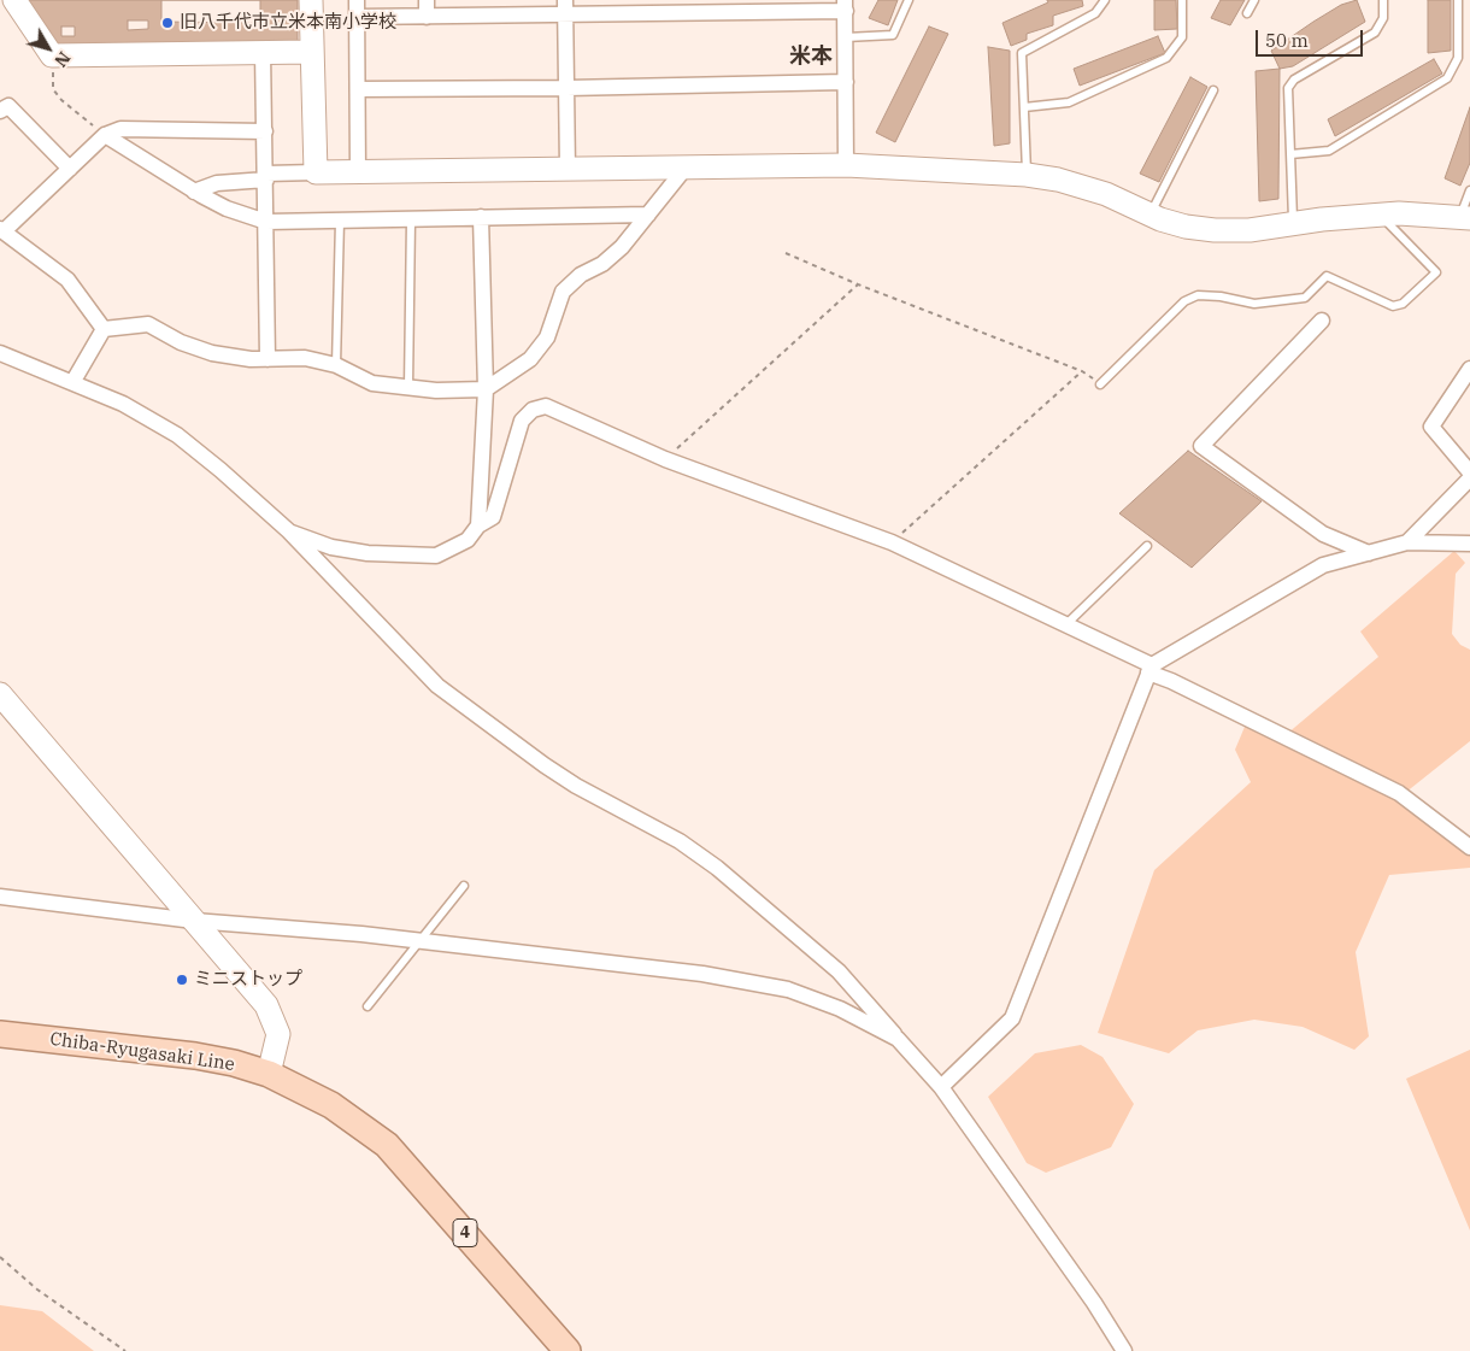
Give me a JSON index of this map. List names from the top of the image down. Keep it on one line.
{"streets":{"main road":["Chiba-Ryugasaki Line","4"]},"districts":["米本"],"places":["旧八千代市立米本南小学校","ミニストップ"],"scale_bar":"50 m","north":"bottom right"}
